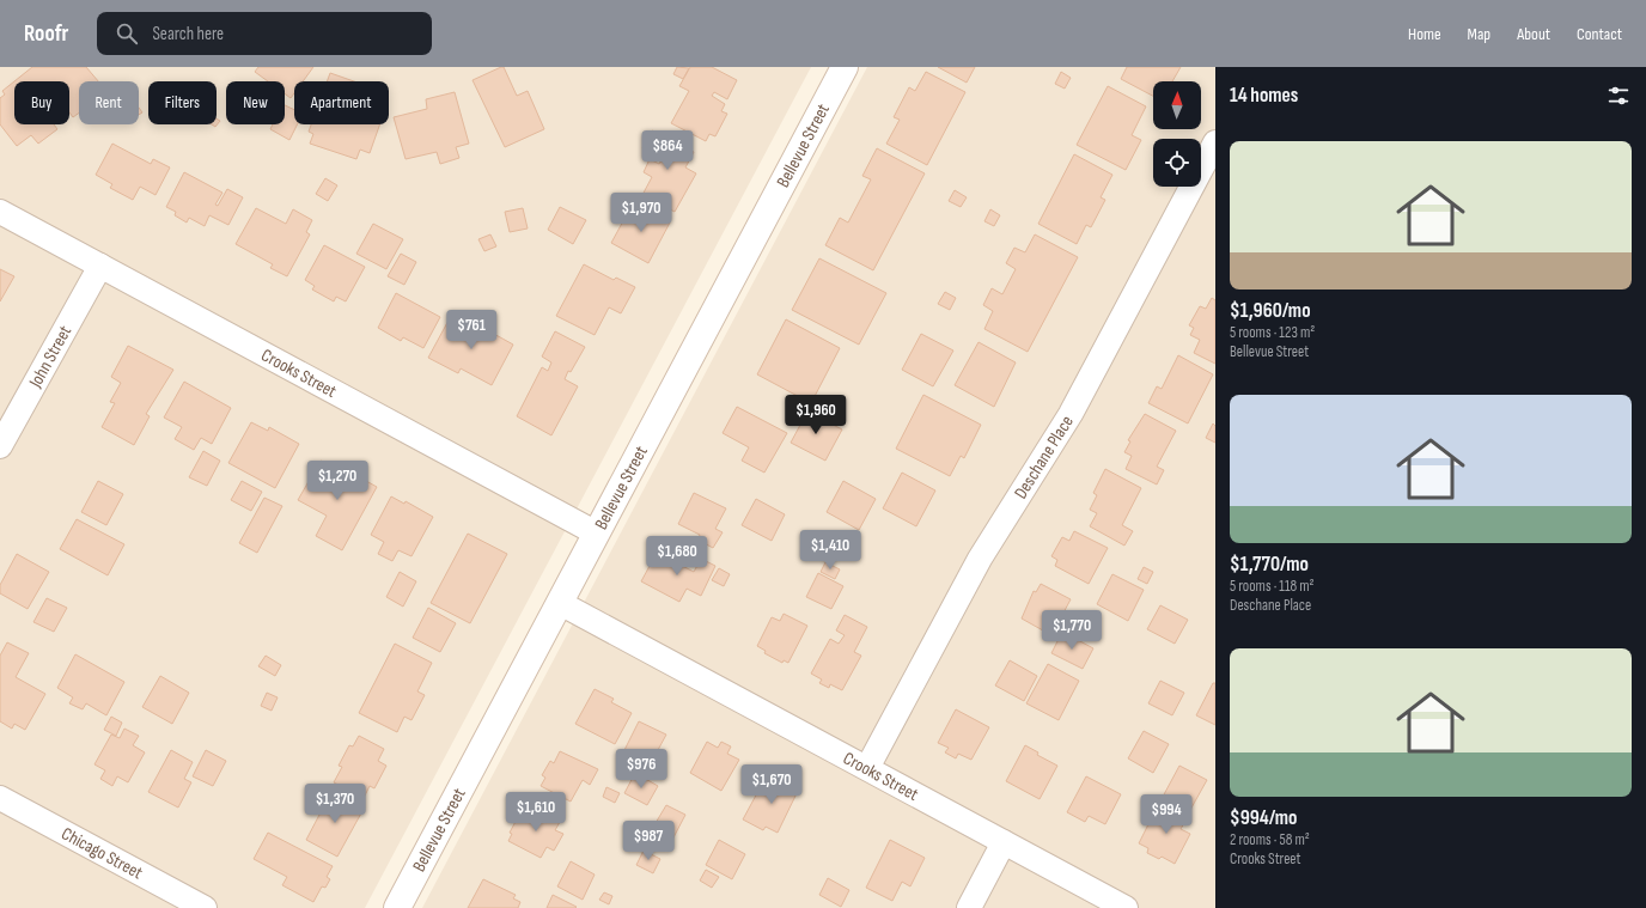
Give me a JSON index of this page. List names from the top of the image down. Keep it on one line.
{"streets":{"street":["Bellevue Street","John Street","Crooks Street","Deschane Place","Chicago Street"]},"crossings":[["Bellevue Street","Crooks Street"],["John Street","Crooks Street"],["Crooks Street","Deschane Place"]],"north":"top","page":{"header":"Roofr","search":"Search here","nav":["Home","Map","About","Contact"],"heading":"14 homes","chip":["Buy","Rent","Filters","New","Apartment"],"list":[{"name":"$1,960/mo","note":"5 rooms · 123 m² · Bellevue Street"},{"name":"$1,770/mo","note":"5 rooms · 118 m² · Deschane Place"},{"name":"$994/mo","note":"2 rooms · 58 m² · Crooks Street"}],"price":["$864","$1,970","$761","$1,960","$1,270","$1,410","$1,680","$1,770","$976","$1,670","$1,370","$1,610","$994","$987"]}}
